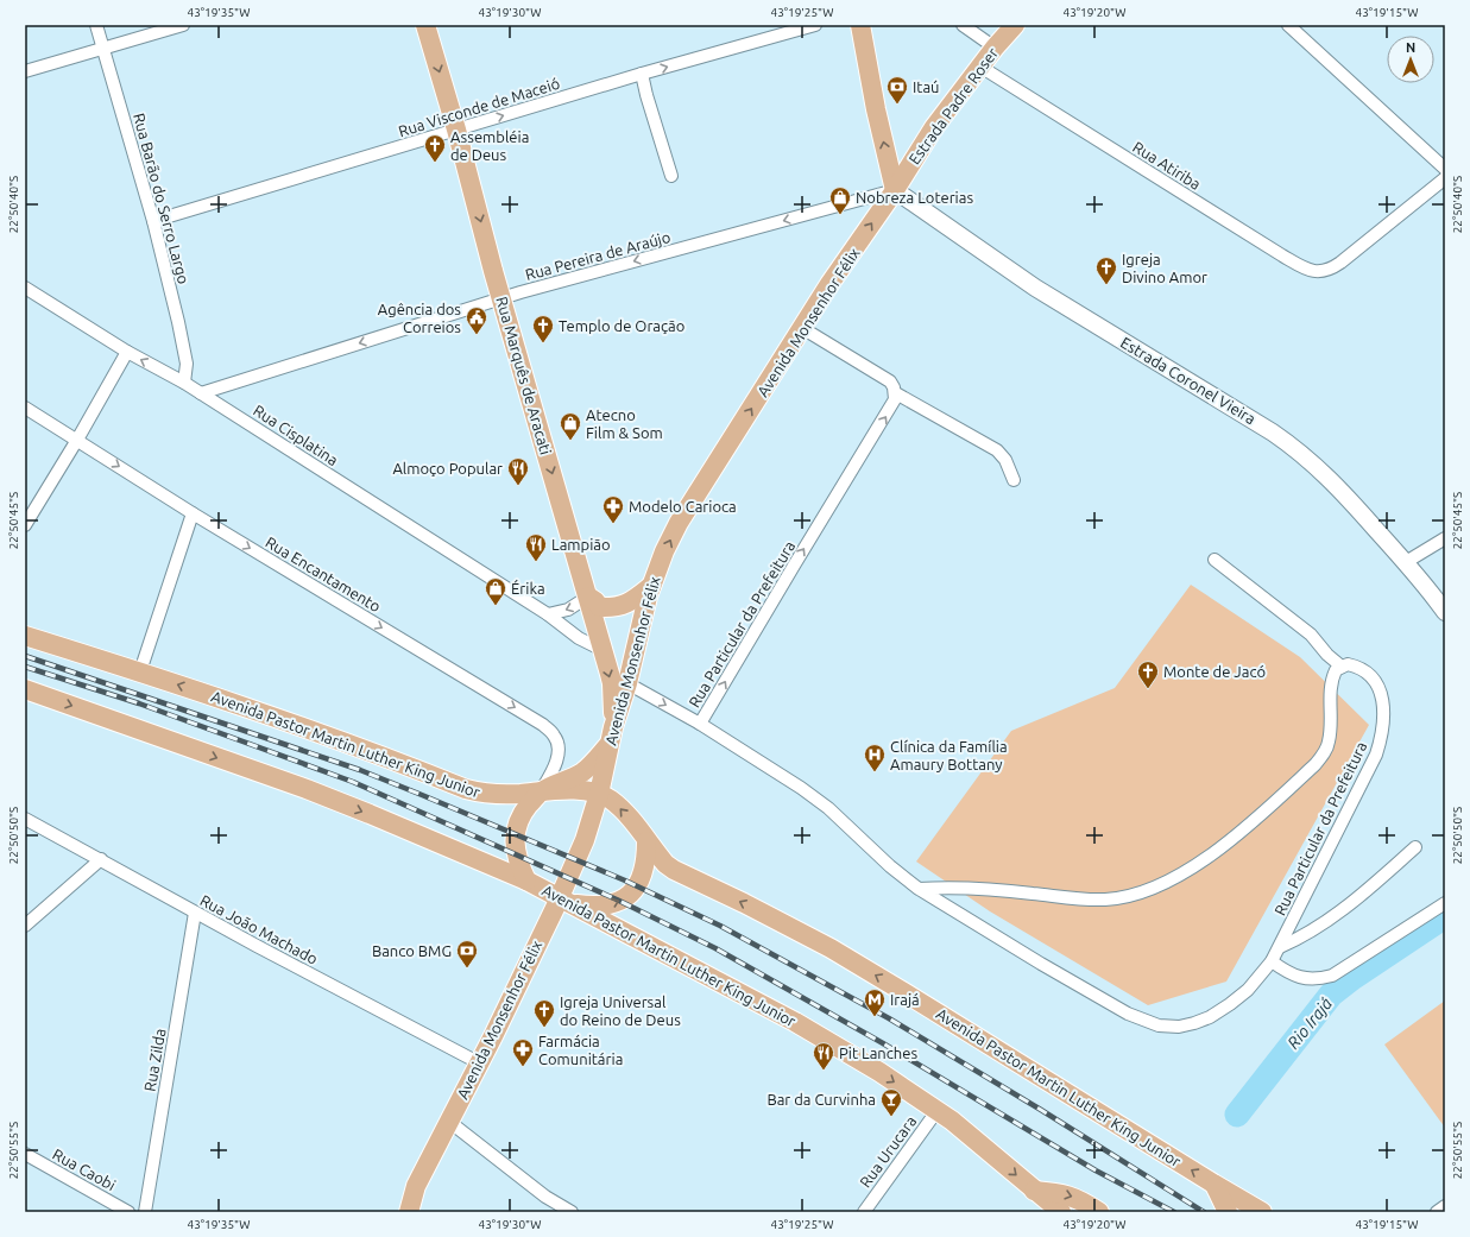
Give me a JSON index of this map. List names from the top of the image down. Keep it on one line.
{"streets":{"main road":["Estrada Padre Roser","Avenida Monsenhor Félix","Rua Marquês de Aracati","Avenida Pastor Martin Luther King Junior"],"street":["Rua Visconde de Maceió","Rua Atiriba","Rua Barão do Serro Largo","Rua Pereira de Araújo","Estrada Coronel Vieira","Rua Cisplatina","Rua Encantamento","Rua Particular da Prefeitura","Rua João Machado","Rua Zilda","Rua Urucara","Rua Caobi"]},"crossings":[["Estrada Padre Roser","Rua Atiriba"],["Estrada Padre Roser","Rua Pereira de Araújo"],["Estrada Padre Roser","Avenida Monsenhor Félix"],["Estrada Padre Roser","Estrada Coronel Vieira"],["Rua Visconde de Maceió","Rua Barão do Serro Largo"],["Rua Visconde de Maceió","Rua Marquês de Aracati"],["Rua Barão do Serro Largo","Rua Cisplatina"],["Rua Pereira de Araújo","Avenida Monsenhor Félix"],["Rua Pereira de Araújo","Rua Marquês de Aracati"],["Rua Pereira de Araújo","Estrada Coronel Vieira"],["Rua Pereira de Araújo","Rua Cisplatina"],["Avenida Monsenhor Félix","Rua Marquês de Aracati"],["Avenida Monsenhor Félix","Estrada Coronel Vieira"],["Avenida Monsenhor Félix","Rua Particular da Prefeitura"],["Avenida Monsenhor Félix","Avenida Pastor Martin Luther King Junior"],["Avenida Monsenhor Félix","Rua João Machado"],["Rua Marquês de Aracati","Rua Cisplatina"],["Rua Encantamento","Avenida Pastor Martin Luther King Junior"],["Avenida Pastor Martin Luther King Junior","Rua Urucara"],["Rua João Machado","Rua Zilda"]],"one_way":["Rua Visconde de Maceió","Rua Pereira de Araújo","Avenida Monsenhor Félix","Rua Marquês de Aracati","Rua Encantamento"],"water":["Rio Irajá"],"places":{"bank":["Itaú","Banco BMG"],"church":["Assembléia de Deus","Igreja Divino Amor","Templo de Oração","Monte de Jacó","Igreja Universal do Reino de Deus"],"shop":["Nobreza Loterias","Atecno Film & Som","Érika"],"public building":["Agência dos Correios"],"restaurant":["Almoço Popular","Lampião","Pit Lanches"],"pharmacy":["Modelo Carioca","Farmácia Comunitária"],"hospital":["Clínica da Família Amaury Bottany"],"metro station":["Irajá"],"bar":["Bar da Curvinha"]},"north":"top","coordinates":["43°19'35\"W","43°19'30\"W","43°19'25\"W","43°19'20\"W","43°19'15\"W","22°50'40\"S","22°50'45\"S","22°50'50\"S","22°50'55\"S"]}
